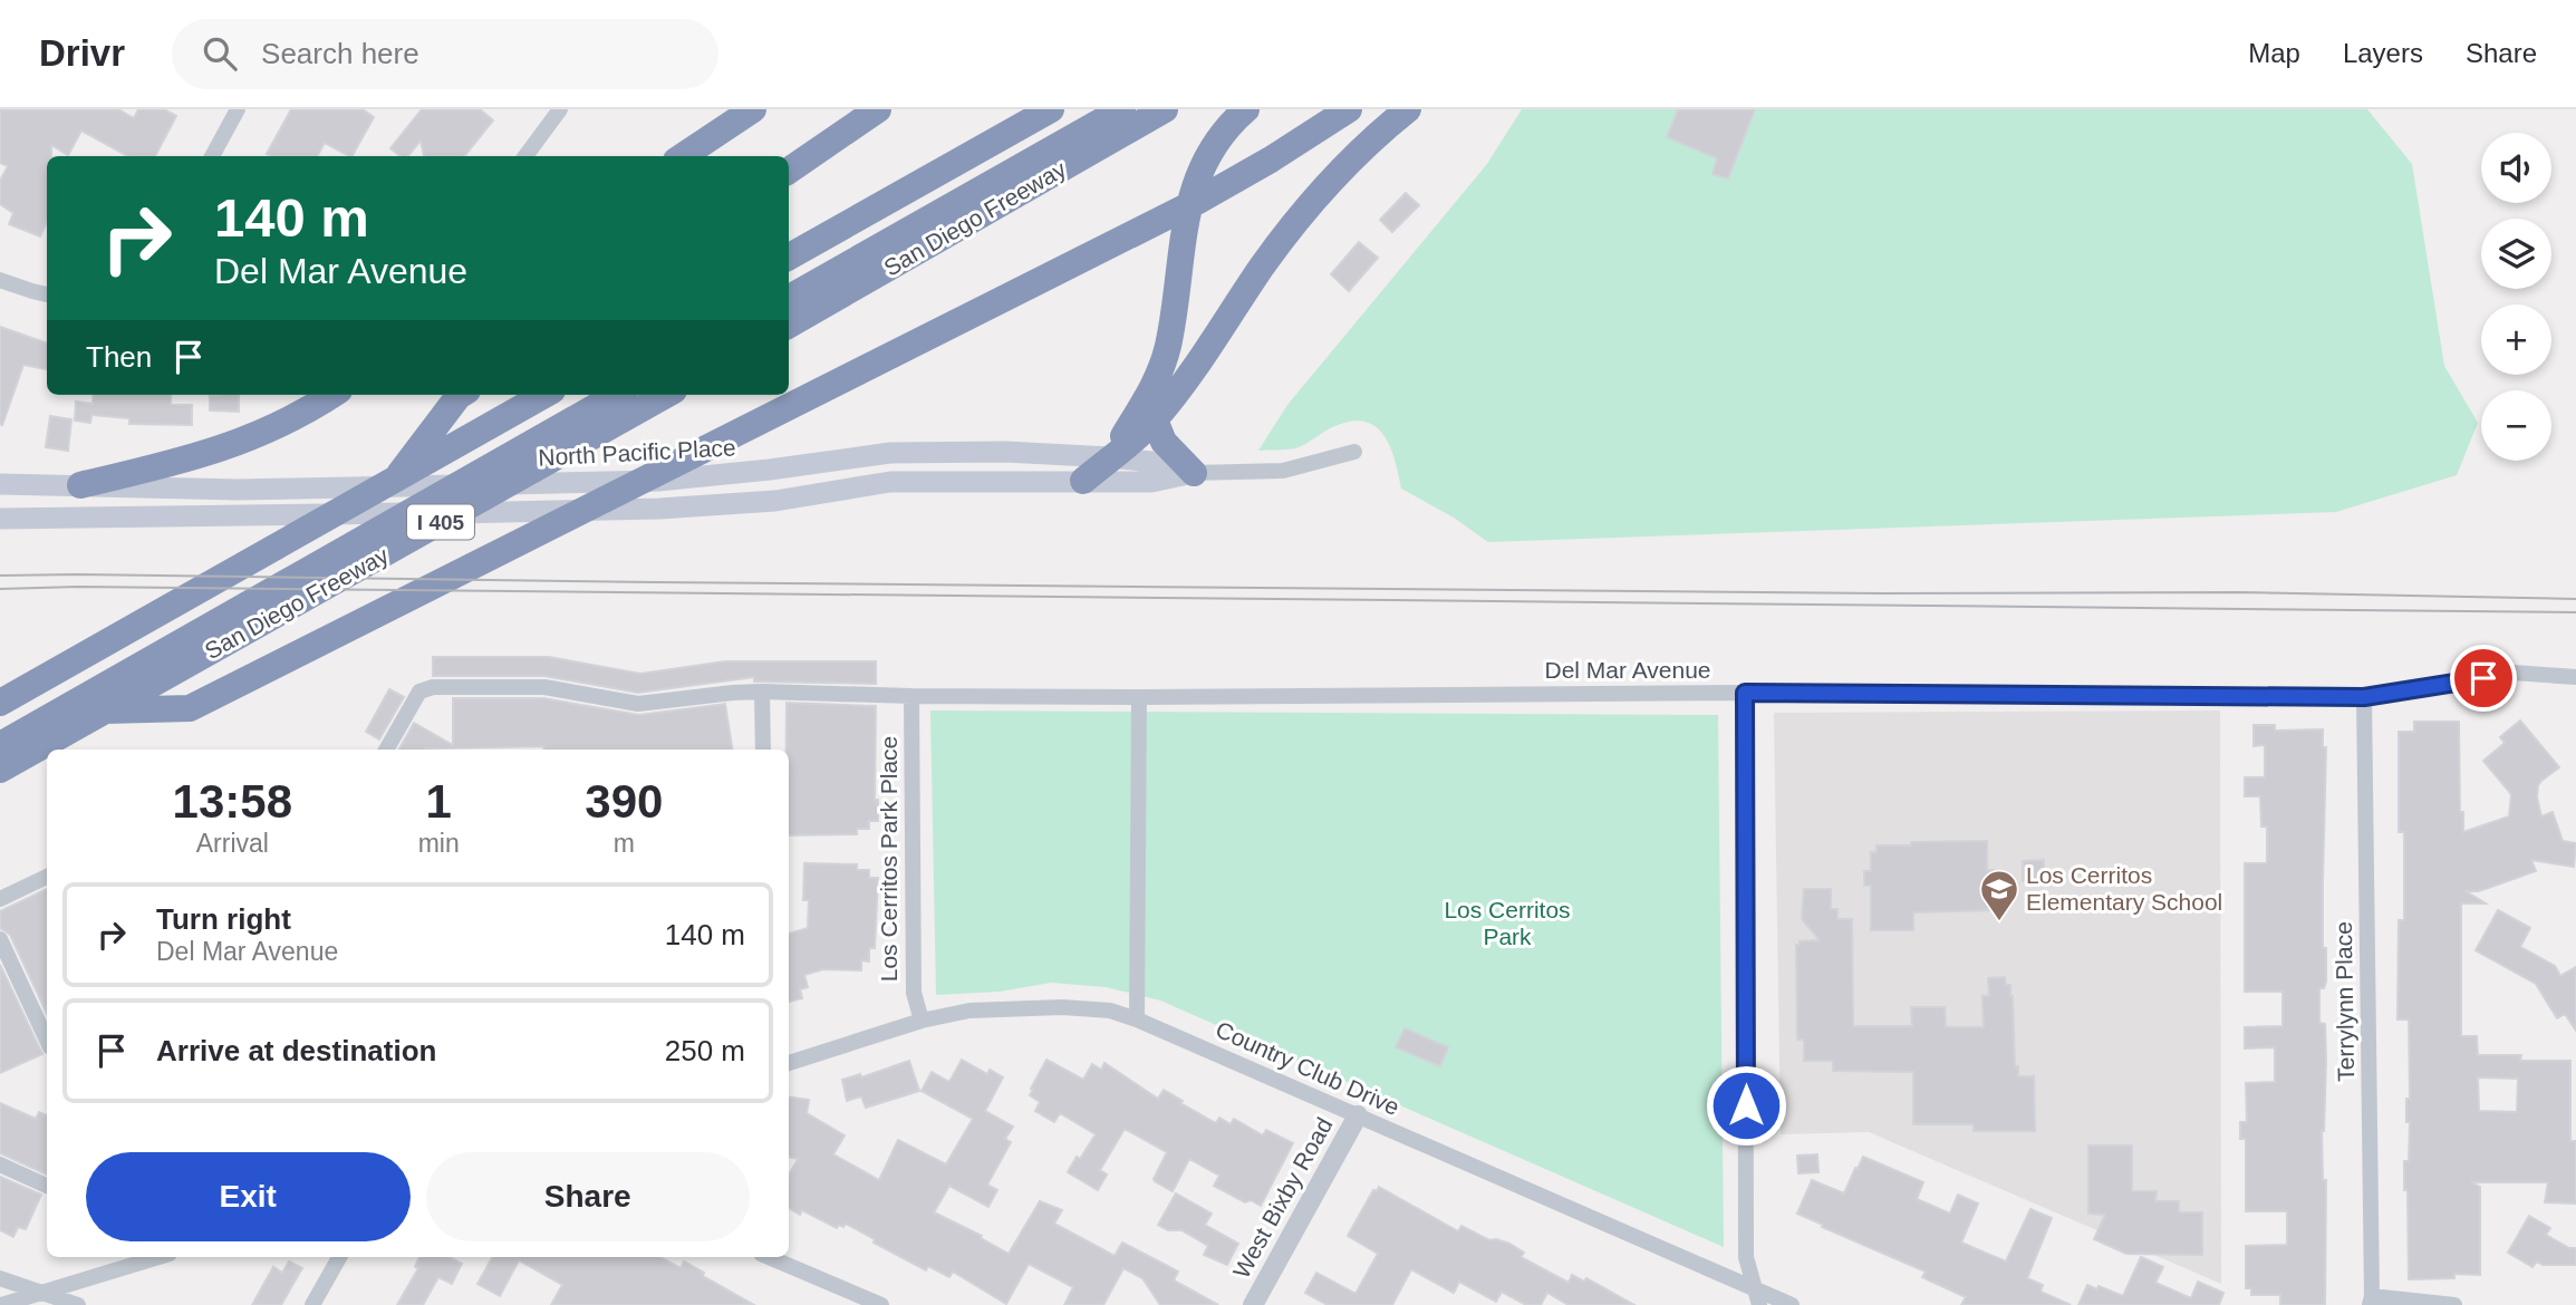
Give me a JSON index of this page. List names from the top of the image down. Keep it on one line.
{"streets":{"highway":["San Diego Freeway","I 405"],"main road":["North Pacific Place"],"street":["Del Mar Avenue","Los Cerritos Park Place","Terrylynn Place","Country Club Drive","West Bixby Road"]},"crossings":[["Del Mar Avenue","Los Cerritos Park Place"],["Del Mar Avenue","Terrylynn Place"],["Los Cerritos Park Place","Country Club Drive"],["Country Club Drive","West Bixby Road"]],"parks":["Los Cerritos Park"],"places":{"school or university":["Los Cerritos Elementary School"]},"page":{"header":"Drivr","search":"Search here","nav":["Map","Layers","Share"],"map_buttons":["+","−"],"turn":["140 m","Del Mar Avenue"],"then":"Then","eta":["13:58","Arrival","1","min","390","m"],"list":[{"name":"Turn right","note":"Del Mar Avenue","value":"140 m"},{"name":"Arrive at destination","value":"250 m"}],"buttons":["Exit","Share"]}}
